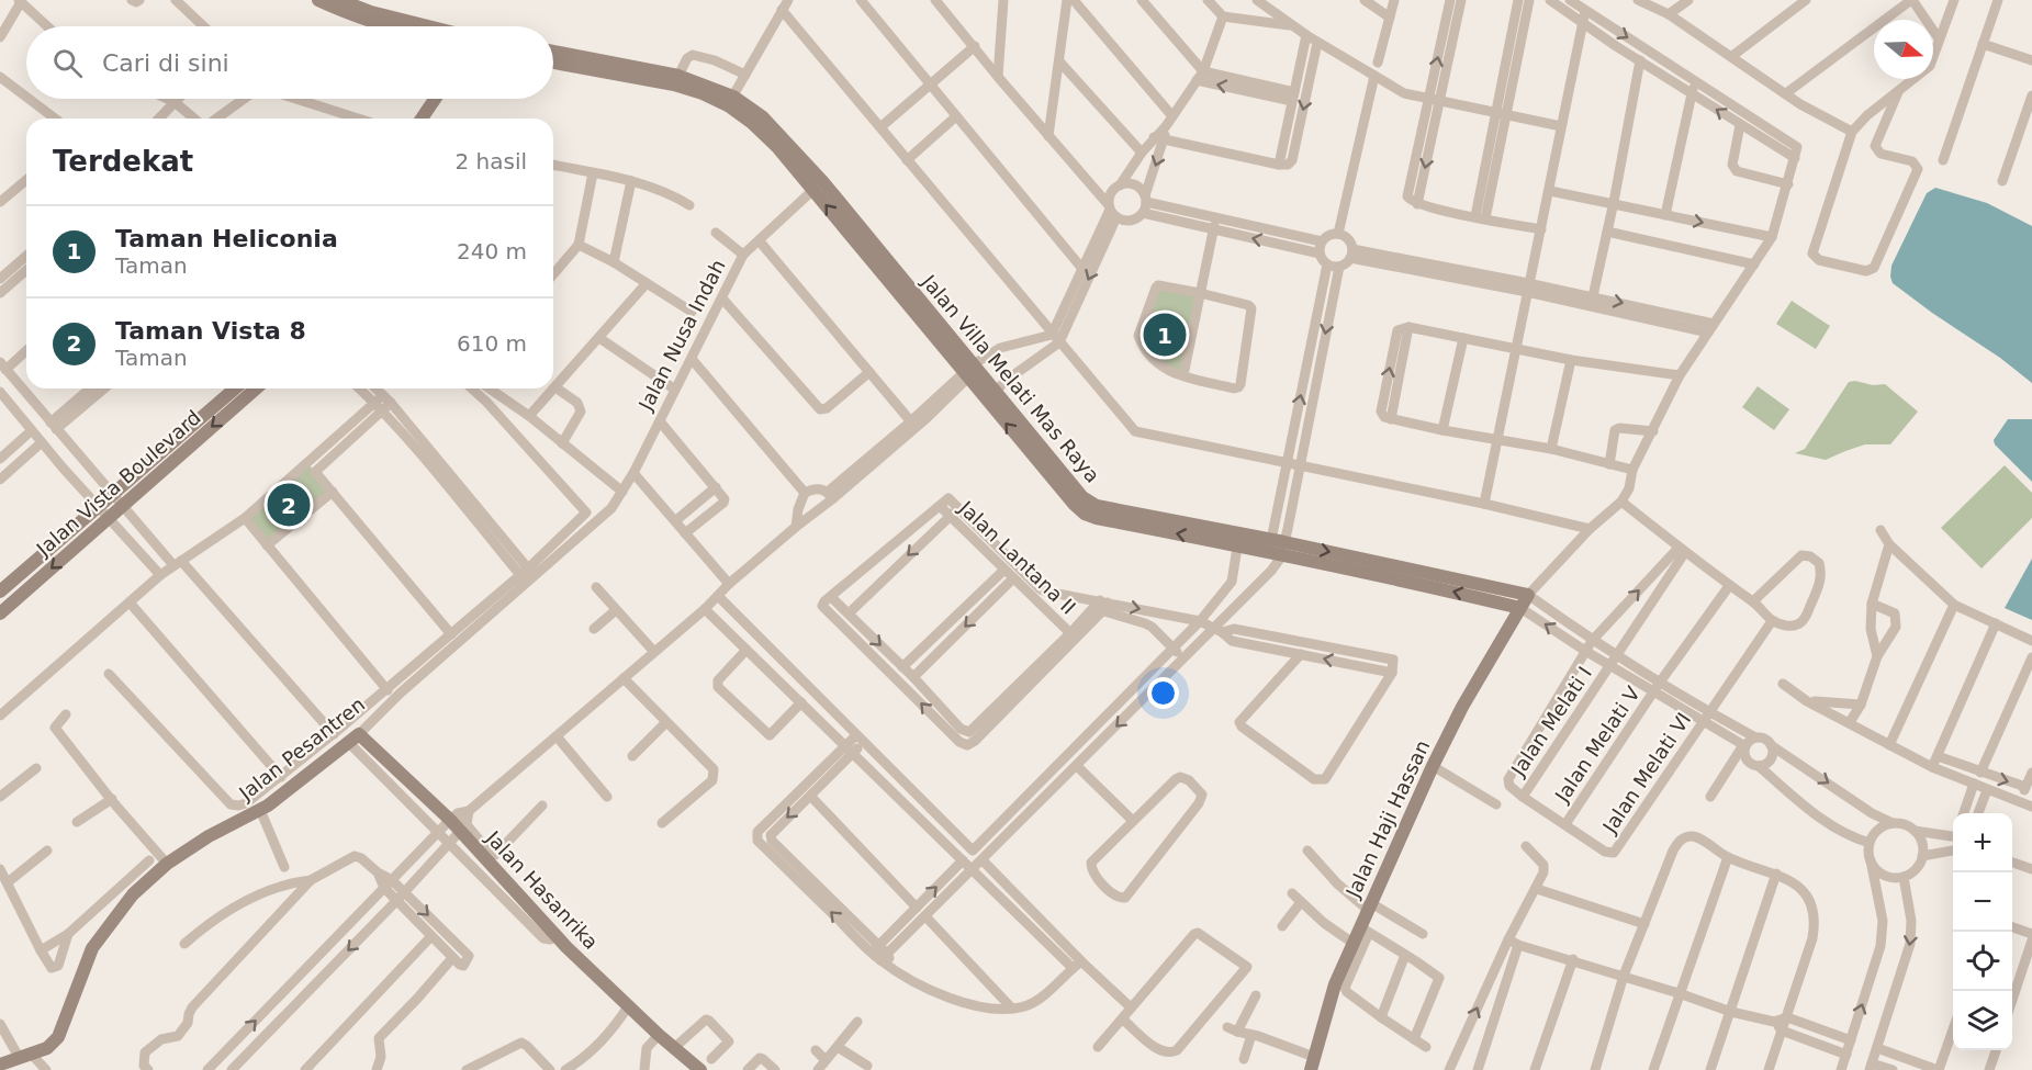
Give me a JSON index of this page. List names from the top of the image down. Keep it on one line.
{"streets":{"street":["Jalan Nusa Indah","Jalan Villa Melati Mas Raya","Jalan Vista Boulevard","Jalan Lantana II","Jalan Melati I","Jalan Melati V","Jalan Pesantren","Jalan Melati VI","Jalan Haji Hassan","Jalan Hasanrika"]},"crossings":[["Jalan Nusa Indah","Jalan Villa Melati Mas Raya"],["Jalan Nusa Indah","Jalan Pesantren"],["Jalan Villa Melati Mas Raya","Jalan Haji Hassan"],["Jalan Melati V","Jalan Melati VI"],["Jalan Pesantren","Jalan Hasanrika"]],"north":"right","page":{"search":"Cari di sini","heading":["Terdekat","2 hasil"],"list":[{"mark":"1","name":"Taman Heliconia","note":"Taman","value":"240 m"},{"mark":"2","name":"Taman Vista 8","note":"Taman","value":"610 m"}],"pins":["1","2"],"map_buttons":["+","−"]}}
